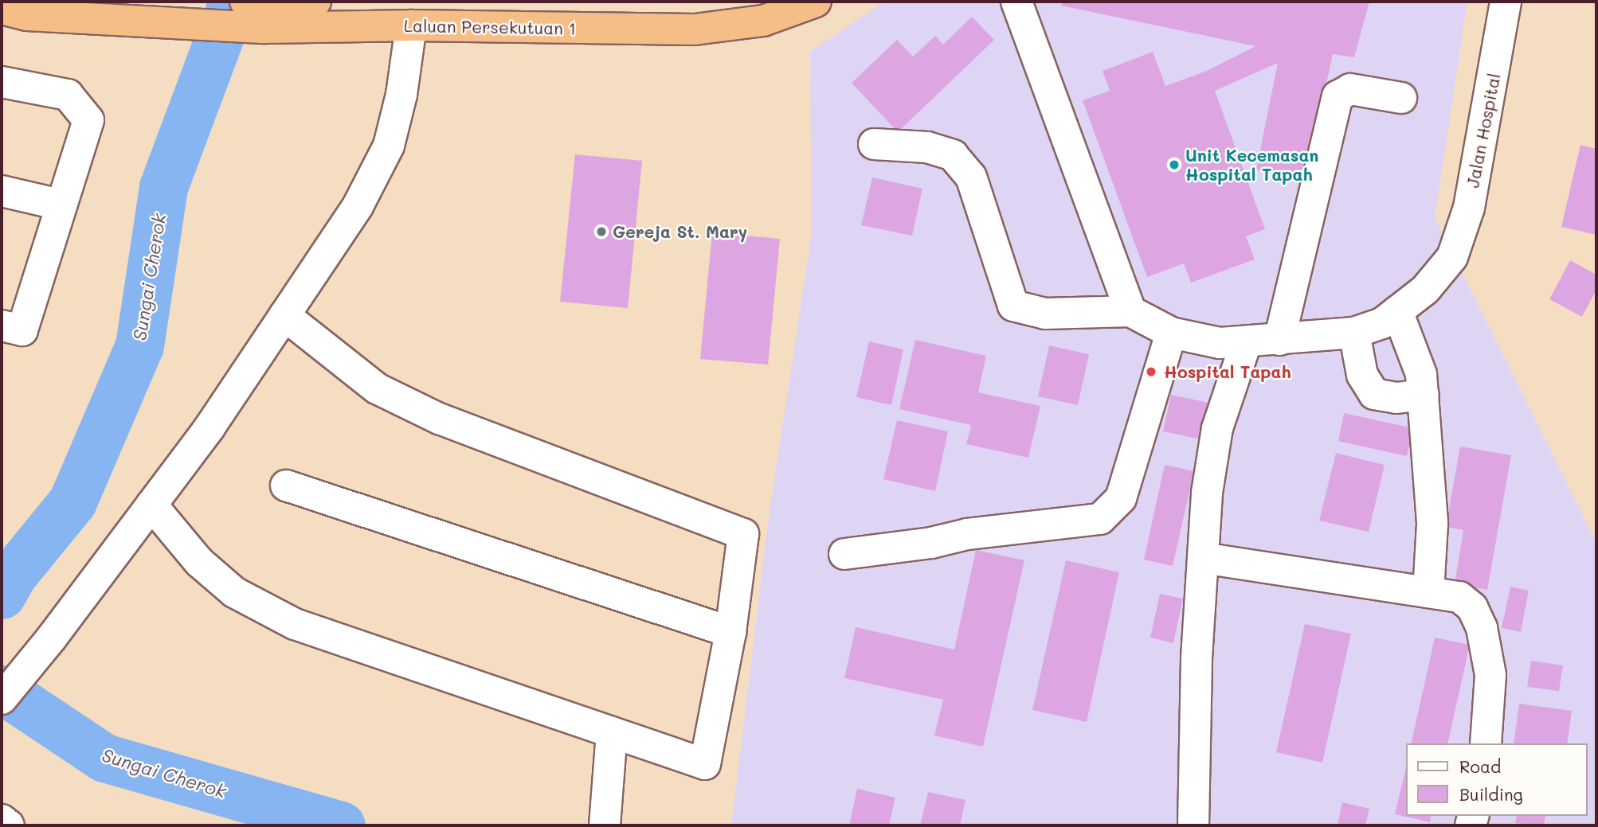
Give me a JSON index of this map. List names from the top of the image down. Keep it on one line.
{"streets":{"highway":["Laluan Persekutuan 1"],"street":["Jalan Hospital"]},"water":["Sungai Cherok"],"places":["Unit Kecemasan Hospital Tapah","Gereja St. Mary","Hospital Tapah"],"legend":["Road","Building"]}
